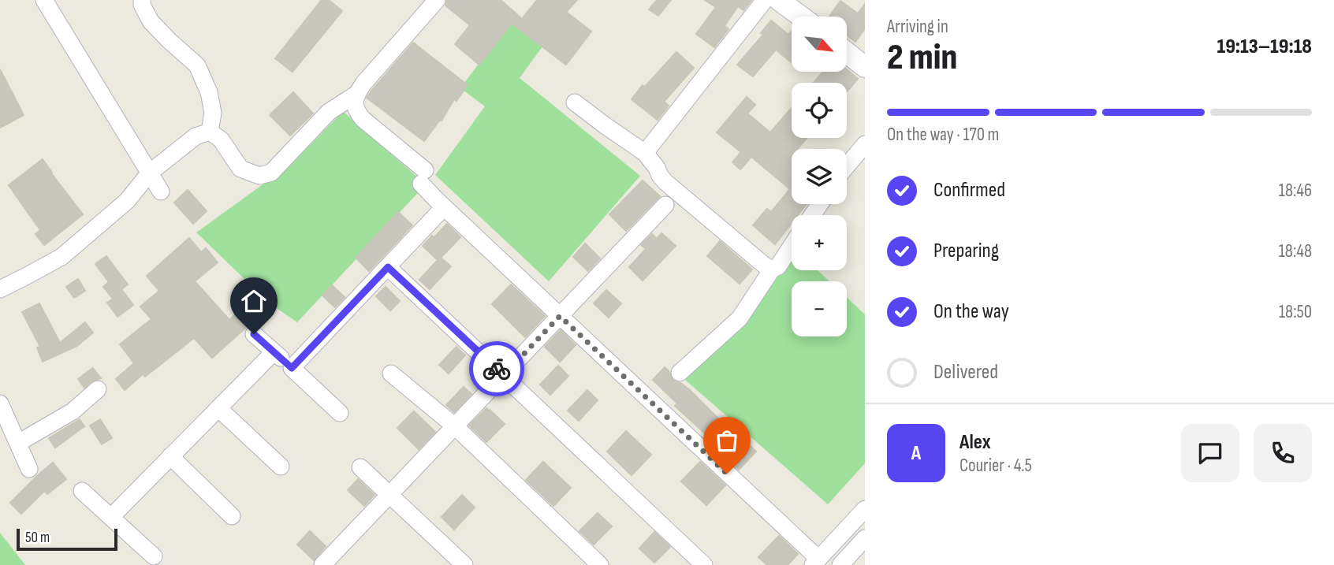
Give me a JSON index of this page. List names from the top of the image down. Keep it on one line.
{"scale_bar":"50 m","north":"bottom right","page":{"heading":["2 min","Arriving in","19:13–19:18"],"panel":["Alex","Courier · 4.5"],"map_buttons":["+","−"],"bar":"On the way · 170 m","list":[["Confirmed","18:46"],["Preparing","18:48"],["On the way","18:50"],"Delivered"],"round":"A","scale":"50 m"}}
